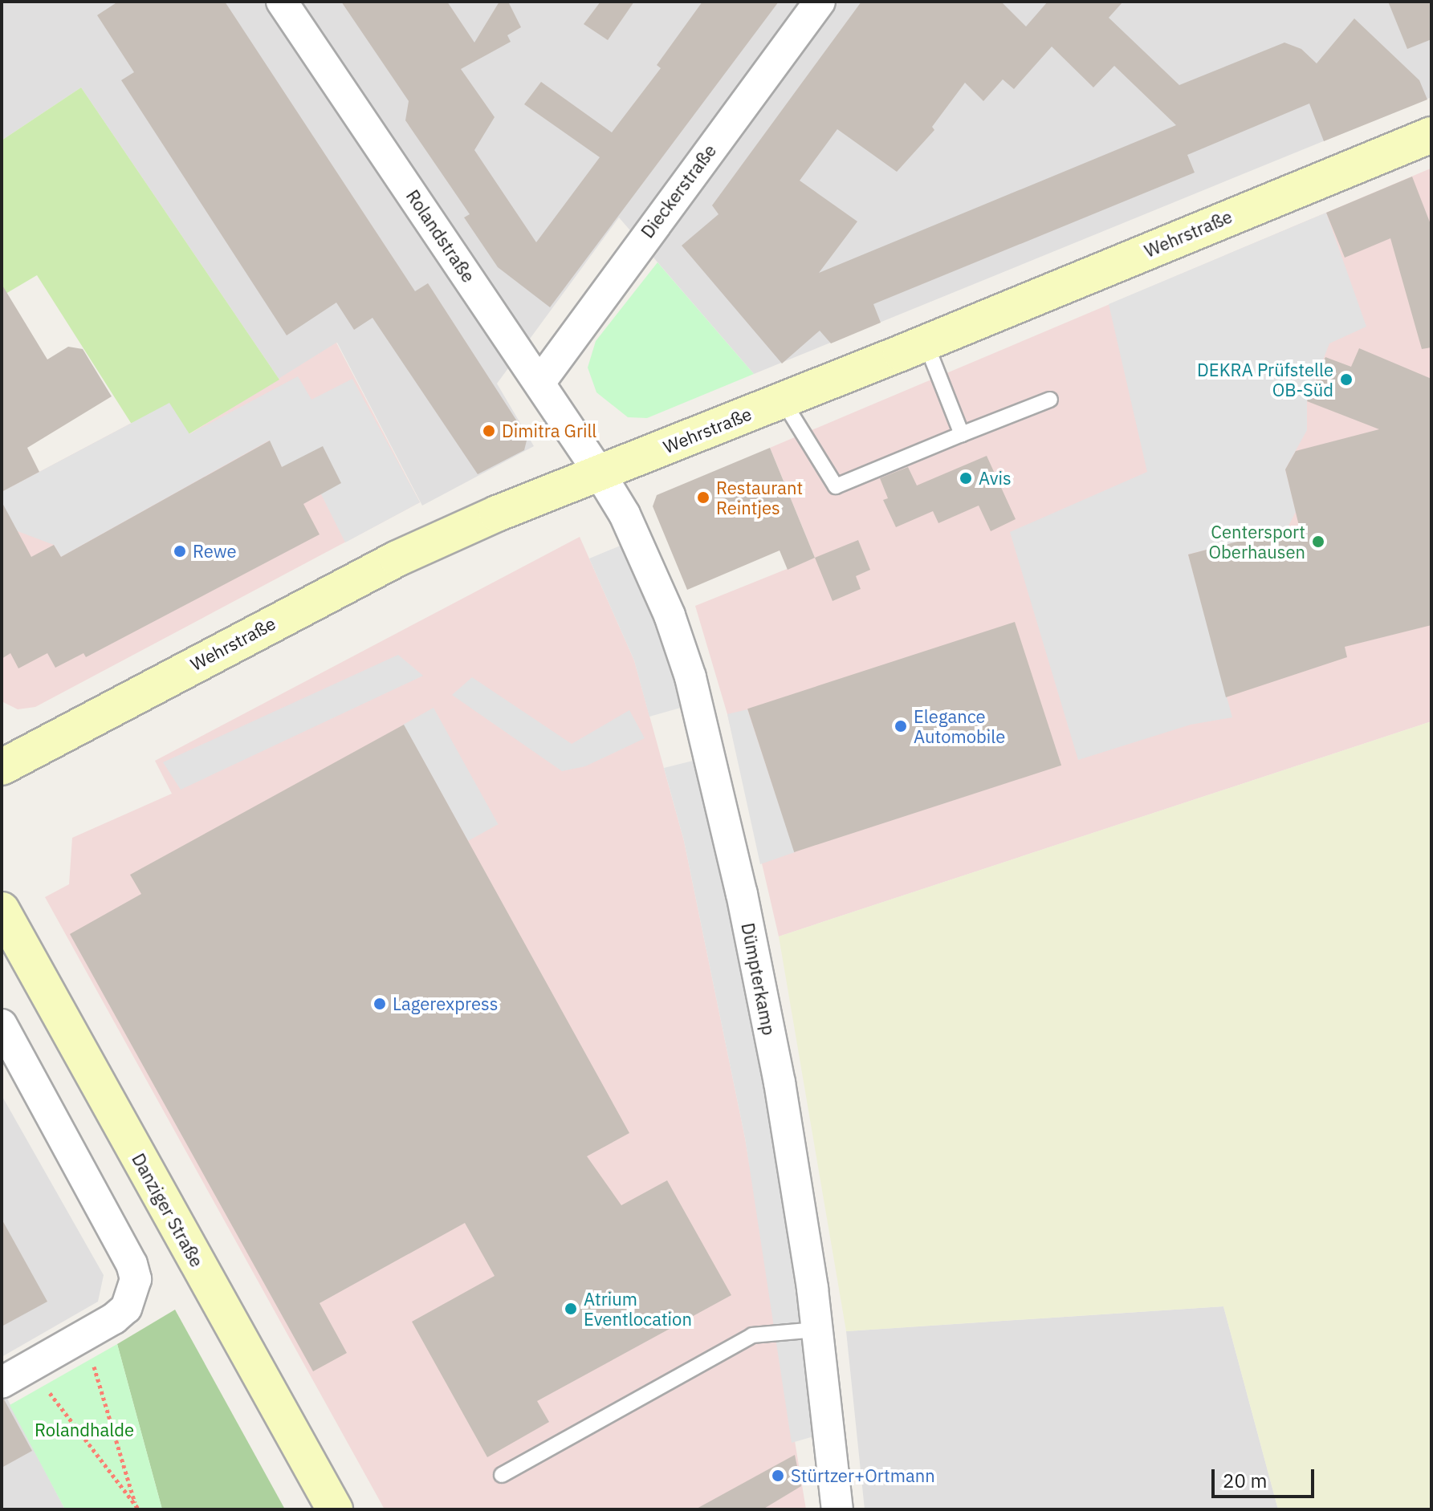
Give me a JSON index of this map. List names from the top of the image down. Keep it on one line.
{"streets":{"street":["Dieckerstraße","Wehrstraße","Rolandstraße","Dümpterkamp","Danziger Straße"]},"crossings":[["Dieckerstraße","Rolandstraße"],["Wehrstraße","Rolandstraße"],["Wehrstraße","Dümpterkamp"],["Rolandstraße","Dümpterkamp"]],"parks":["Rolandhalde"],"places":["DEKRA Prüfstelle OB-Süd","Dimitra Grill","Avis","Restaurant Reintjes","Centersport Oberhausen","Rewe","Elegance Automobile","Lagerexpress","Atrium Eventlocation","Stürtzer+Ortmann"],"scale_bar":"20 m"}
